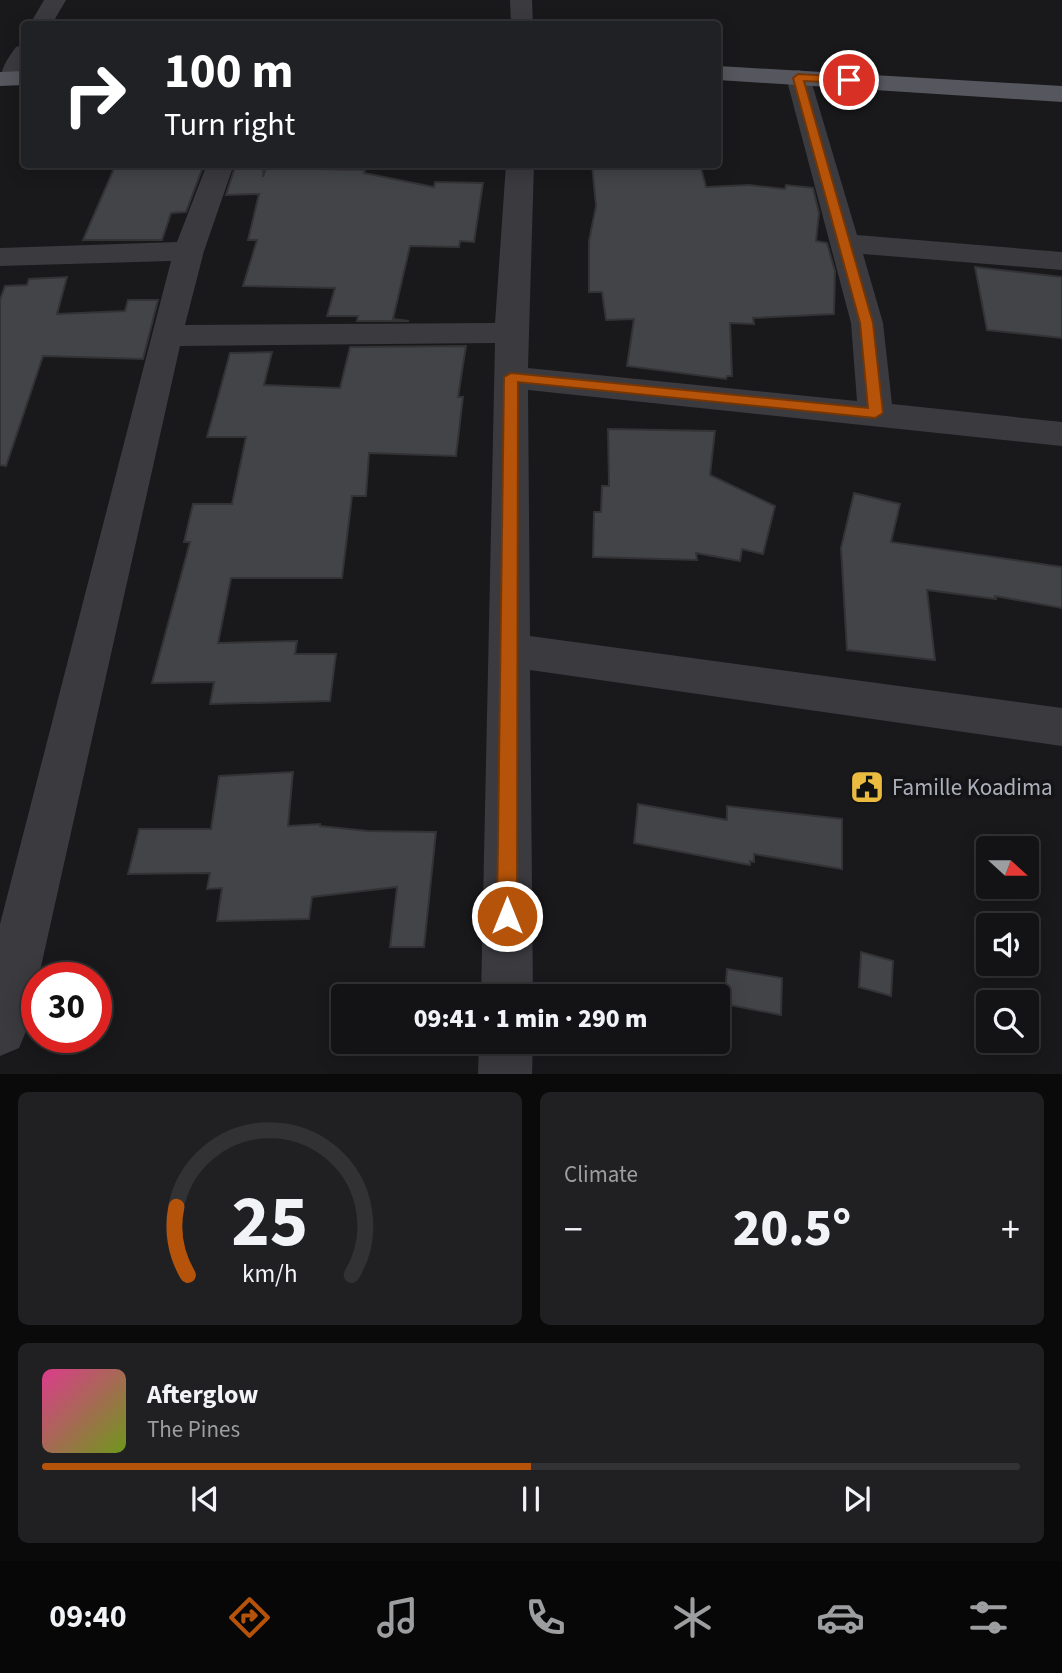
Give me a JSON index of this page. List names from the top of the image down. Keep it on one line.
{"places":{"public building":["Famille Koadima"]},"north":"right","page":{"turn":["100 m","Turn right"],"limit":"30","trip":"09:41 · 1 min · 290 m","tile":"Climate","heat":["−","20.5°","+"],"song":["Afterglow","The Pines"],"tabs":"09:40","gauge":["25","km/h"]}}
